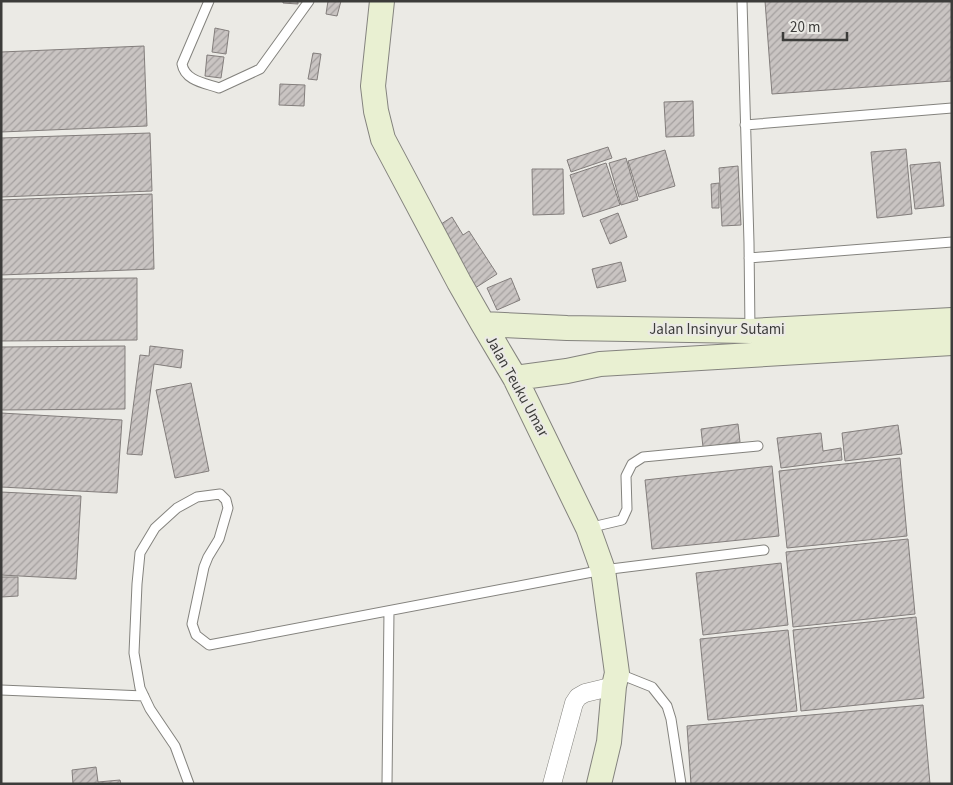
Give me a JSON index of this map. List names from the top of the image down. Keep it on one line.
{"streets":{"street":["Jalan Insinyur Sutami","Jalan Teuku Umar"]},"crossings":[["Jalan Insinyur Sutami","Jalan Teuku Umar"]],"scale_bar":"20 m"}
